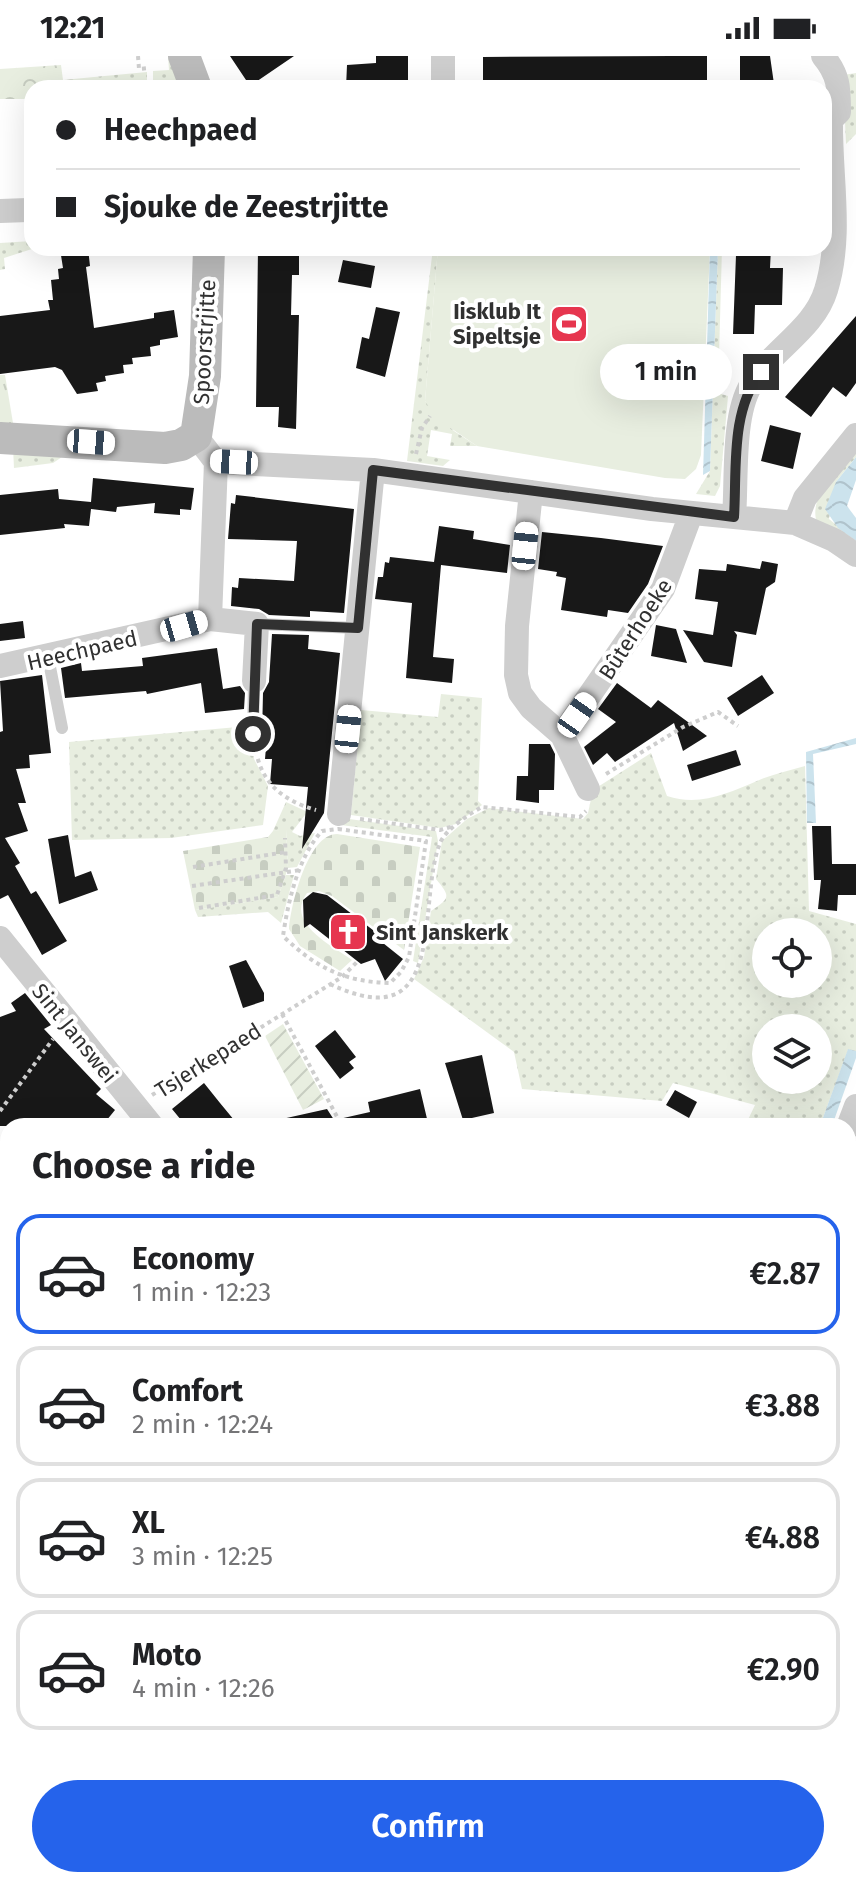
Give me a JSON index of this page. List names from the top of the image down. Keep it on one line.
{"streets":{"street":["Spoorstrjitte","Bûterhoeke","Heechpaed","Sint Janswei"],"path":["Tsjerkepaed"]},"crossings":[["Sint Janswei","Tsjerkepaed"]],"places":{"sports":["Iisklub It Sipeltsje"],"church":["Sint Janskerk"]},"page":{"status":"12:21","banner":["Heechpaed","Sjouke de Zeestrjitte"],"bubble":"1 min","heading":"Choose a ride","list":[{"name":"Economy","note":"1 min · 12:23","value":"€2.87"},{"name":"Comfort","note":"2 min · 12:24","value":"€3.88"},{"name":"XL","note":"3 min · 12:25","value":"€4.88"},{"name":"Moto","note":"4 min · 12:26","value":"€2.90"}],"buttons":"Confirm"}}
